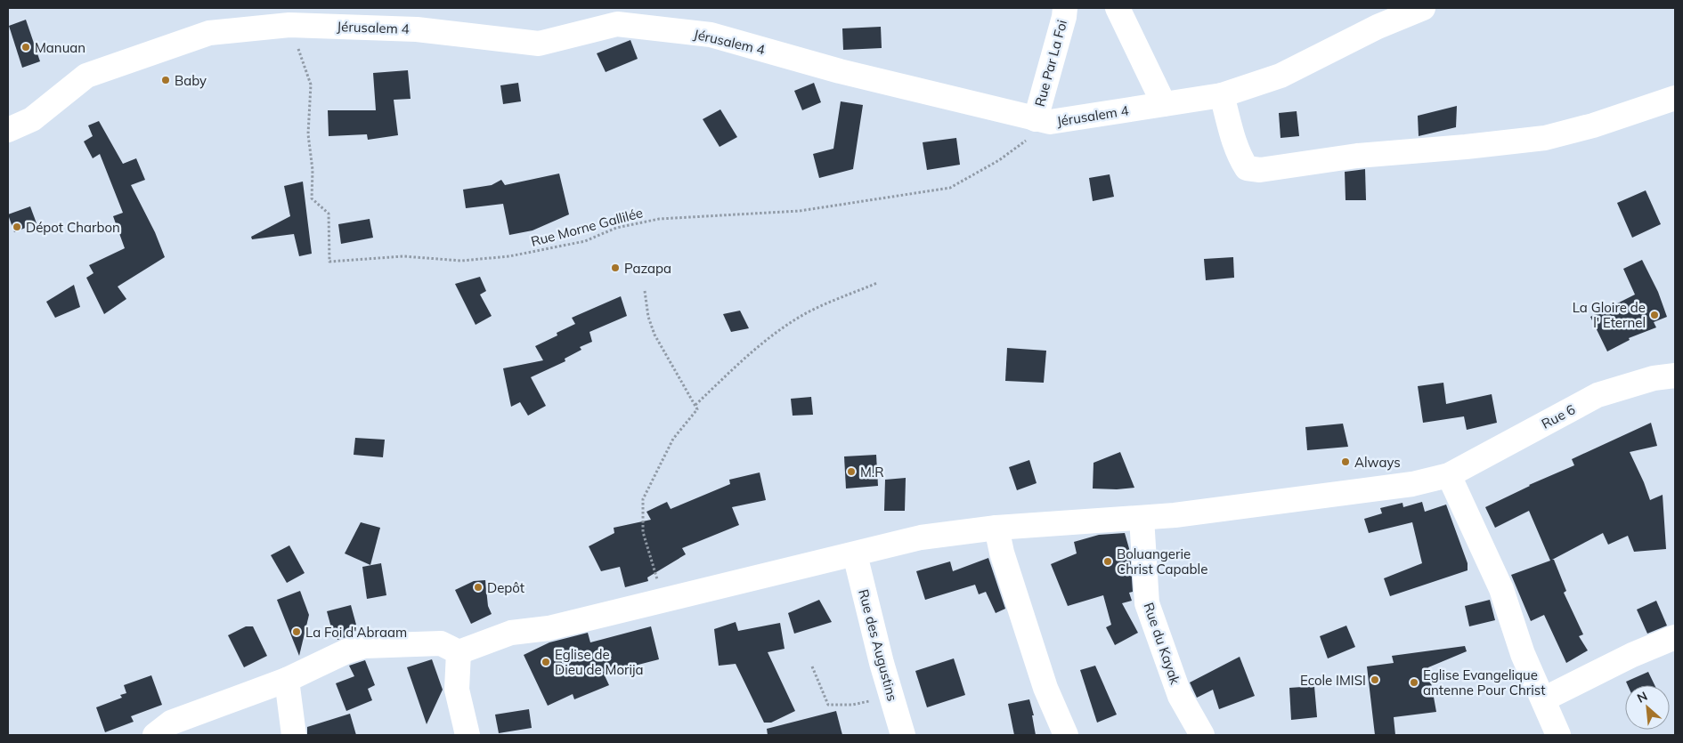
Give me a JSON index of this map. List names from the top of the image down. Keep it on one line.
{"streets":{"street":["Jérusalem 4","Rue Par La Foi","Rue 6","Rue du Kayak","Rue des Augustins"],"path":["Rue Morne Gallilée"]},"crossings":[["Jérusalem 4","Rue Par La Foi"],["Jérusalem 4","Rue Morne Gallilée"],["Rue Par La Foi","Rue Morne Gallilée"],["Rue 6","Rue du Kayak"],["Rue 6","Rue des Augustins"]],"places":["Manuan","Baby","Dépot Charbon","Pazapa","La Gloire de l' Eternel","Always","M.R","Boluangerie Christ Capable","Depôt","La Foi d'Abraam","Eglise de Dieu de Morija","Ecole IMISI","Eglise Evangelique antenne Pour Christ"],"north":"top left"}
